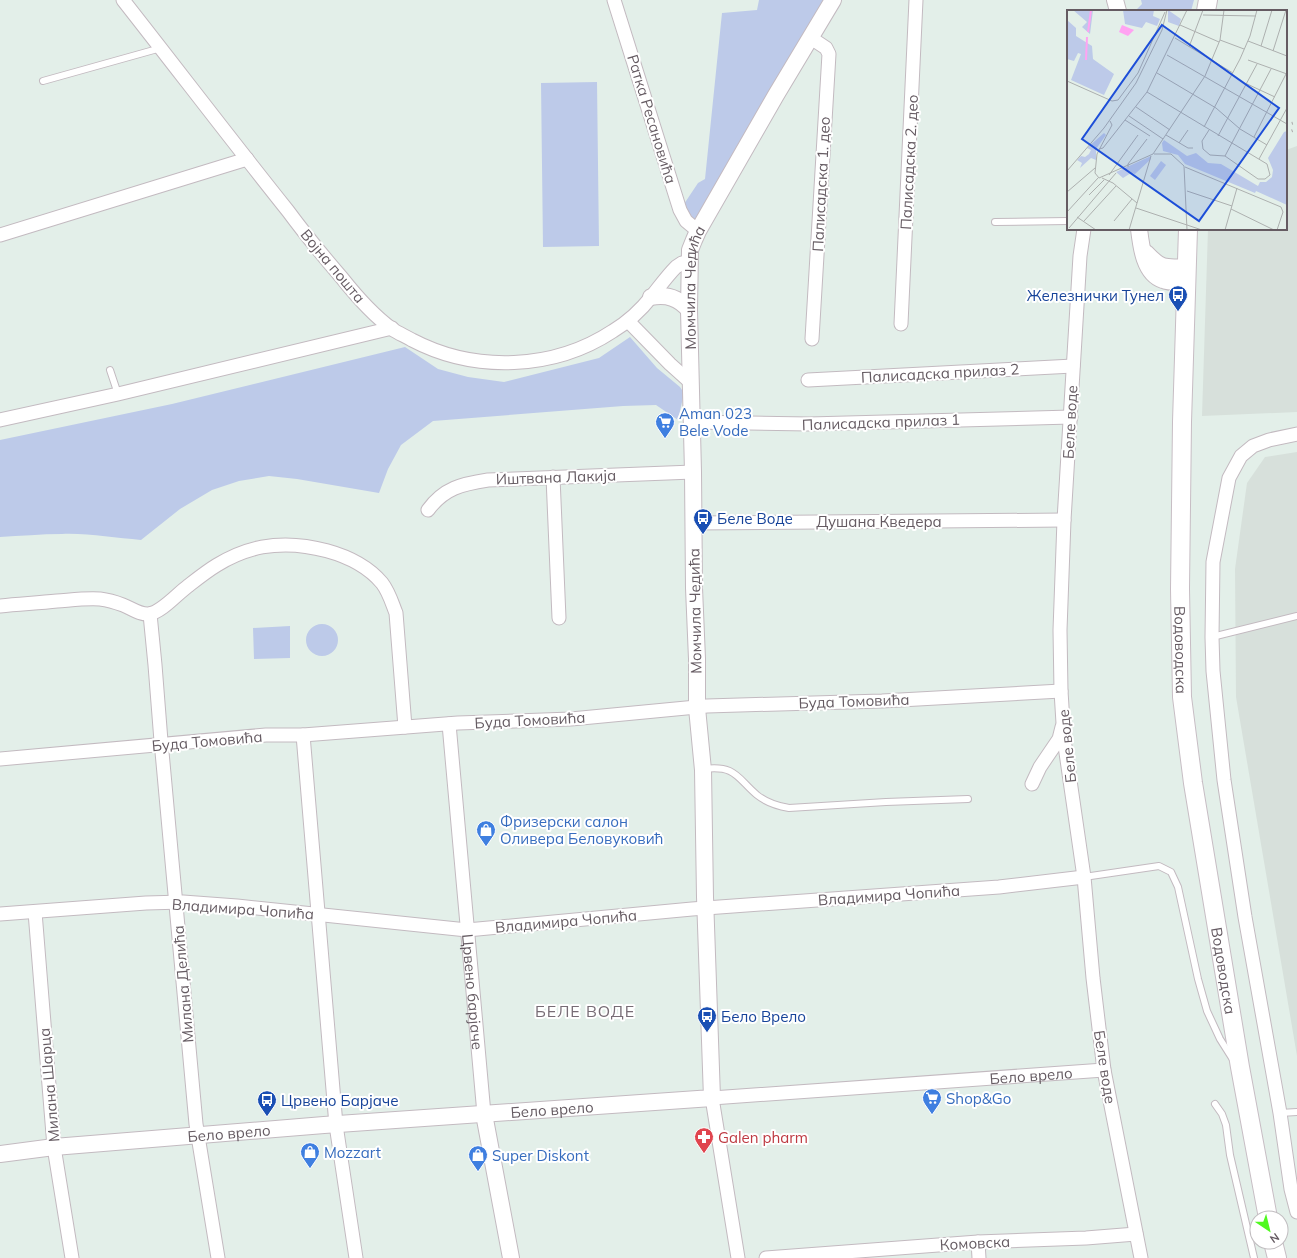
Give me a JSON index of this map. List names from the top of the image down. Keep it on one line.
{"streets":{"main road":["Водоводска"],"street":["Ратка Ресановића","Палисадска 2. део","Палисадска 1. део","Војна пошта","Момчила Чедића","Палисадска прилаз 2","Палисадска прилаз 1","Беле воде","Иштвана Лакија","Душана Кведера","Буда Томовића","Владимира Чопића","Милана Делића","Црвено барјаче","Бело врело","Милана Шарца","Комовска"]},"crossings":[["Ратка Ресановића","Момчила Чедића"],["Палисадска 1. део","Момчила Чедића"],["Војна пошта","Момчила Чедића"],["Момчила Чедића","Палисадска прилаз 1"],["Момчила Чедића","Иштвана Лакија"],["Момчила Чедића","Душана Кведера"],["Момчила Чедића","Буда Томовића"],["Момчила Чедића","Владимира Чопића"],["Момчила Чедића","Бело врело"],["Палисадска прилаз 2","Беле воде"],["Палисадска прилаз 1","Беле воде"],["Беле воде","Душана Кведера"],["Беле воде","Водоводска"],["Беле воде","Буда Томовића"],["Беле воде","Владимира Чопића"],["Беле воде","Бело врело"],["Беле воде","Комовска"],["Водоводска","Владимира Чопића"],["Буда Томовића","Милана Делића"],["Буда Томовића","Црвено барјаче"],["Владимира Чопића","Милана Делића"],["Владимира Чопића","Црвено барјаче"],["Владимира Чопића","Милана Шарца"],["Милана Делића","Бело врело"],["Црвено барјаче","Бело врело"],["Бело врело","Милана Шарца"]],"districts":["БЕЛЕ ВОДЕ"],"places":{"bus stop":["Железнички Тунел","Беле Воде","Бело Врело","Црвено Барјаче"],"supermarket":["Aman 023 Bele Vode","Shop&Go"],"shop":["Фризерски салон Оливера Беловуковић","Mozzart","Super Diskont"],"pharmacy":["Galen pharm"]},"north":"bottom right"}
